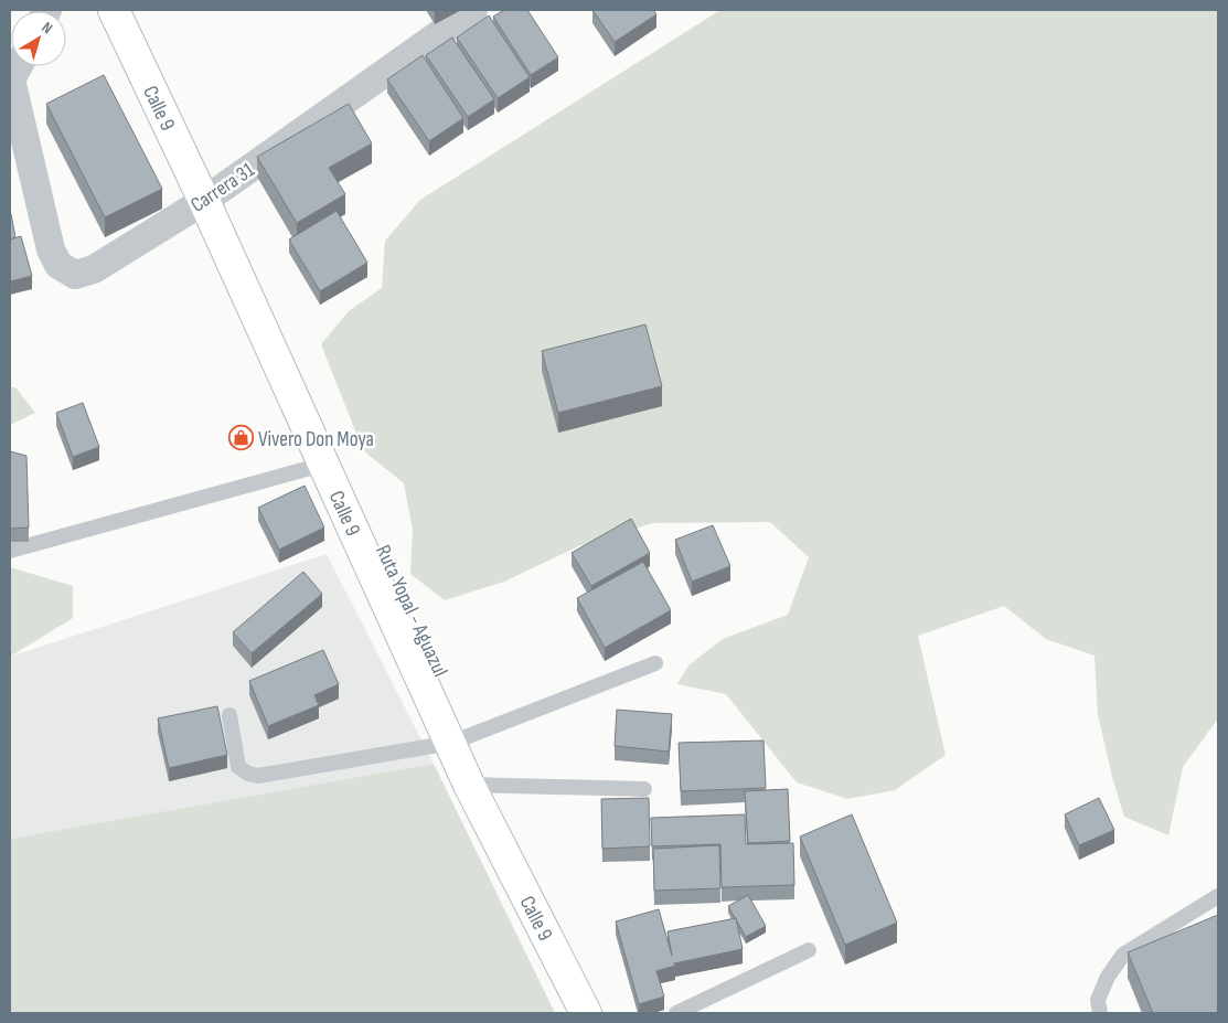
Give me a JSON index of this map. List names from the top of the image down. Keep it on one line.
{"streets":{"street":["Carrera 31"],"lane":["Ruta Yopal - Aguazul"]},"crossings":[["Carrera 31","Ruta Yopal - Aguazul"]],"places":{"shop":["Vivero Don Moya"]},"north":"top right"}
